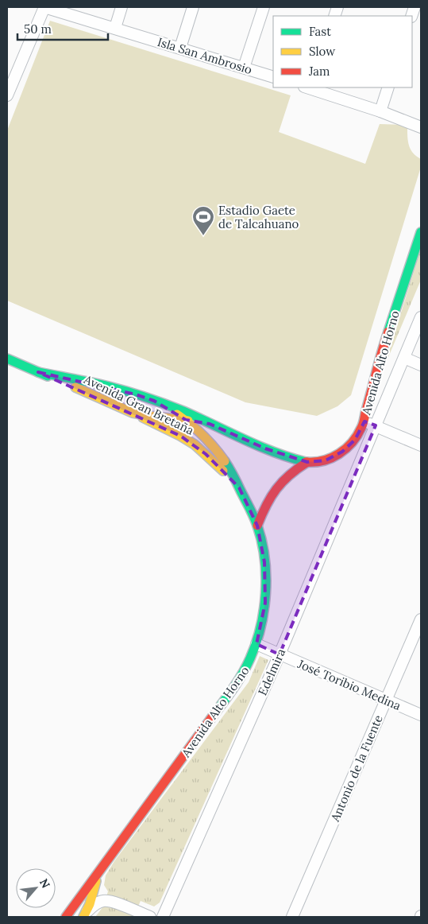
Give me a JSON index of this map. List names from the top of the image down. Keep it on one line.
{"streets":{"main road":["Avenida Alto Horno","Avenida Gran Bretaña"],"street":["Isla San Ambrosio","Edelmira","José Toribio Medina","Antonio de la Fuente"]},"crossings":[["Avenida Alto Horno","Avenida Gran Bretaña"],["Avenida Alto Horno","Edelmira"],["Avenida Alto Horno","José Toribio Medina"],["Edelmira","José Toribio Medina"],["José Toribio Medina","Antonio de la Fuente"]],"places":{"sports":["Estadio Gaete de Talcahuano"]},"legend":["Fast","Slow","Jam"],"scale_bar":"50 m","north":"top right"}
